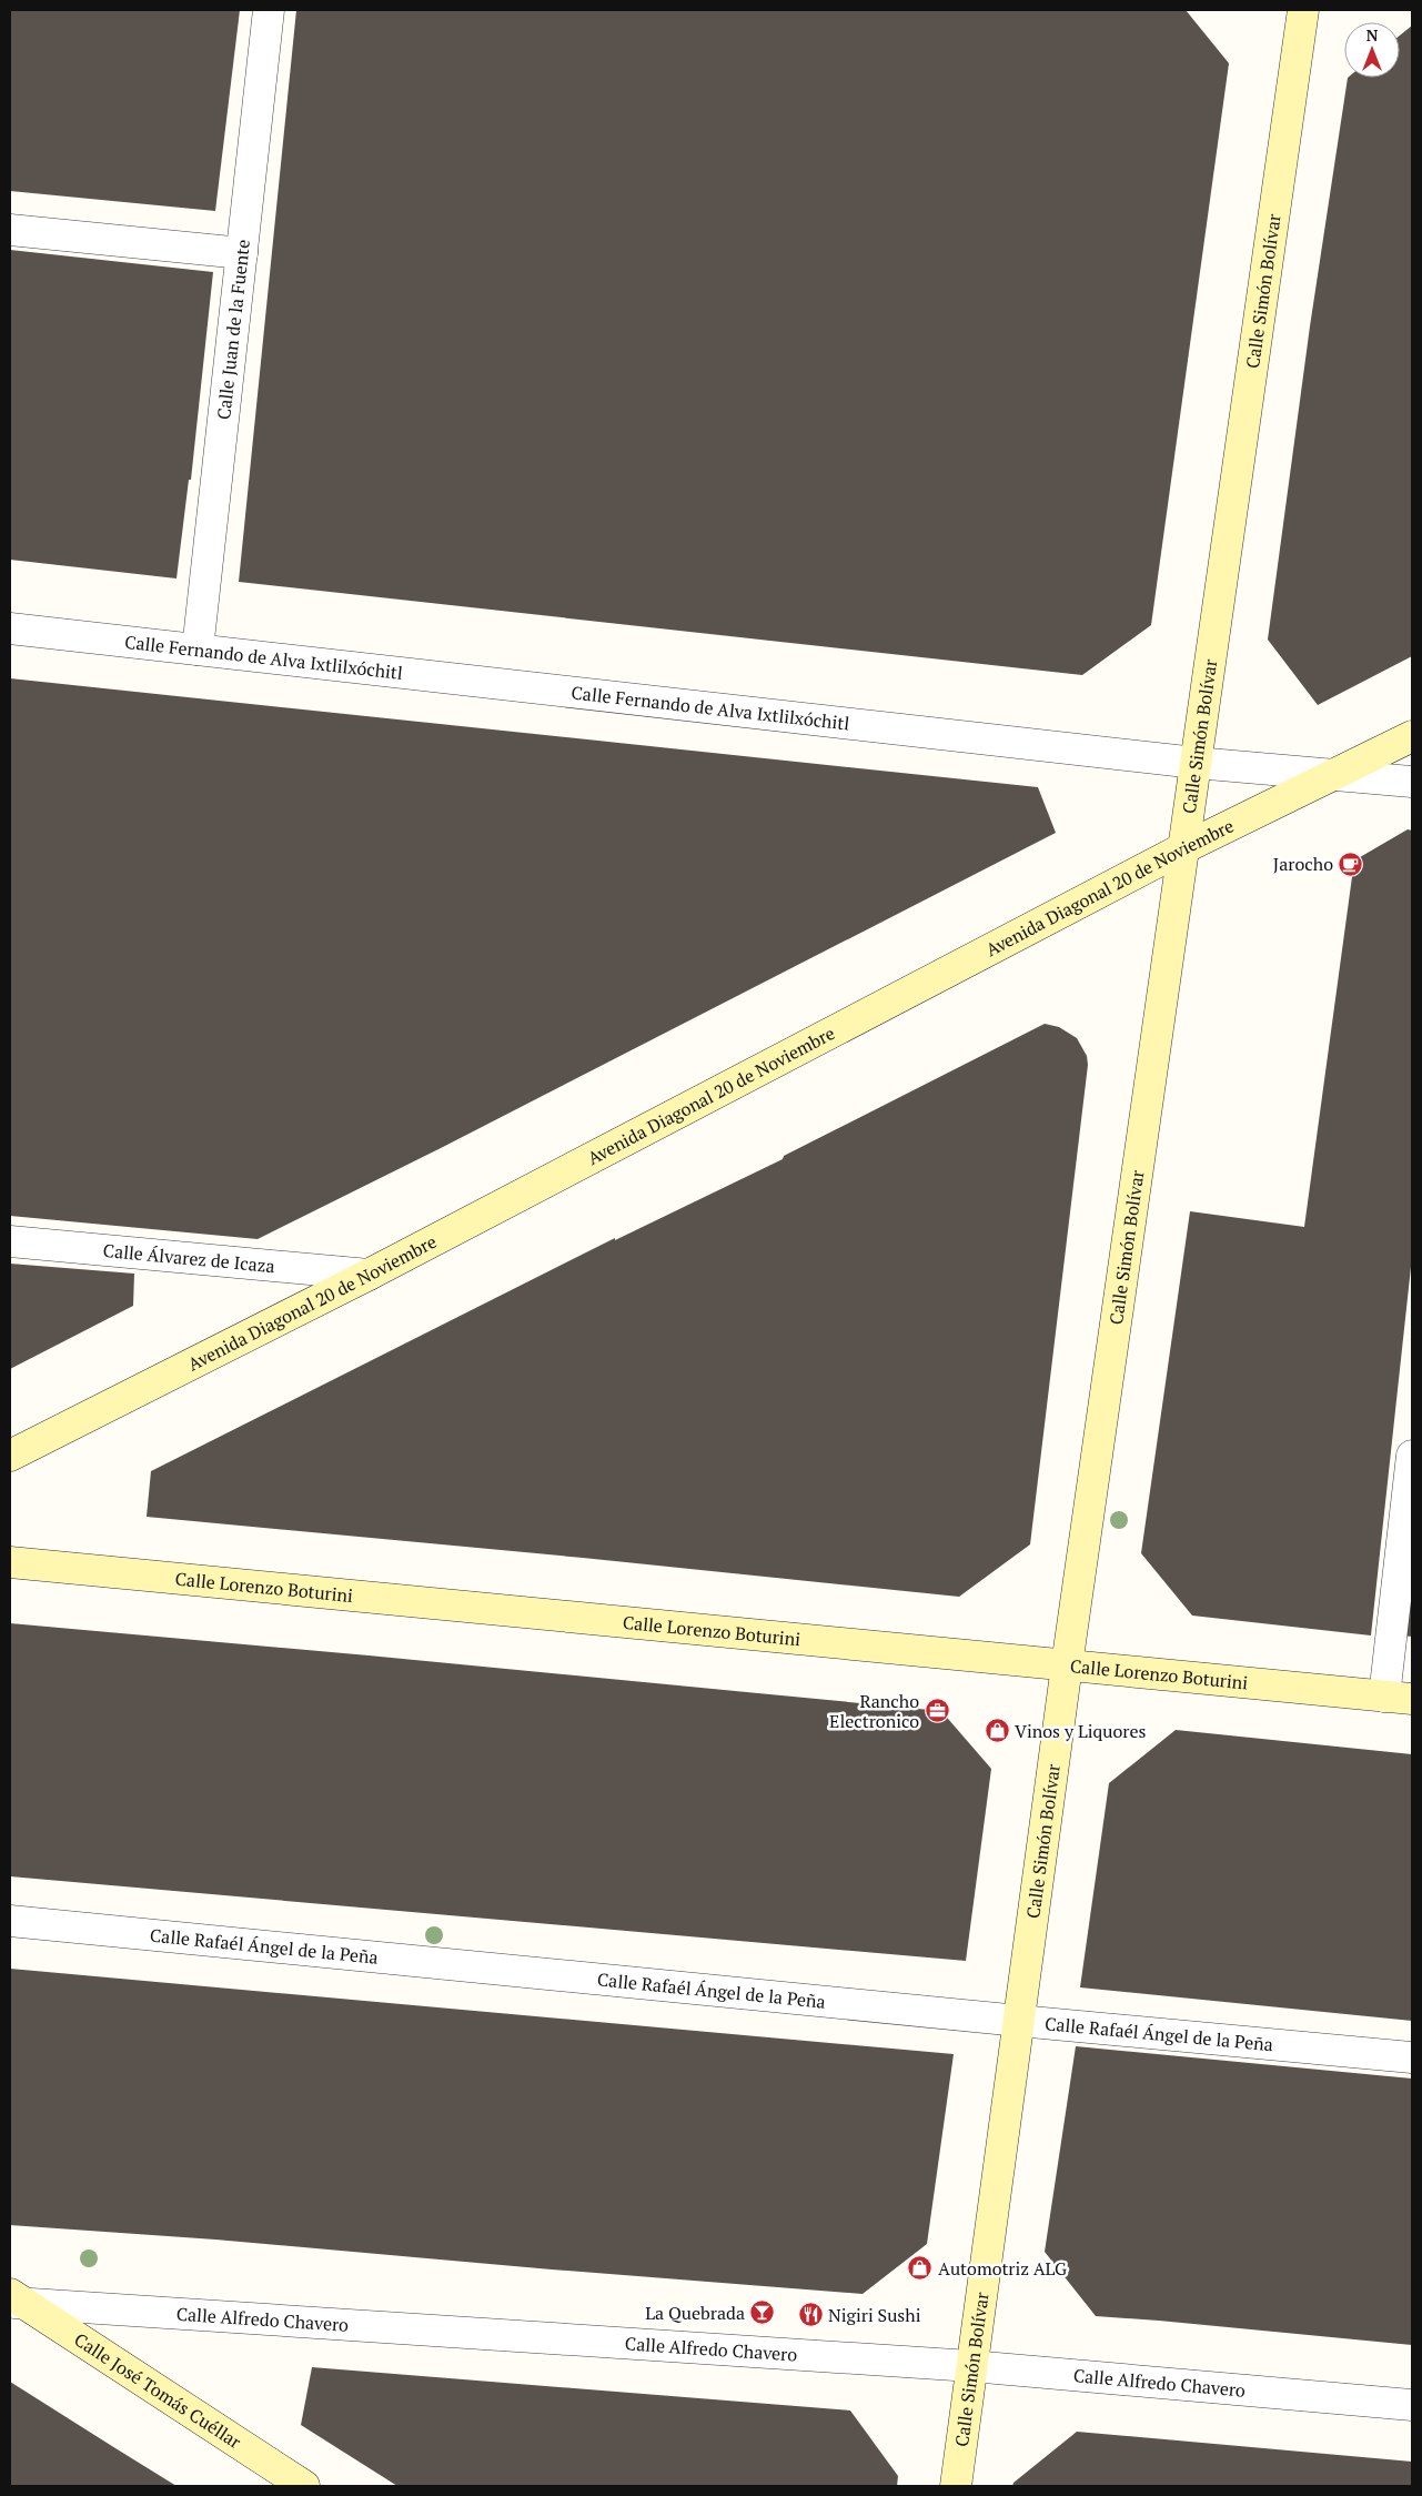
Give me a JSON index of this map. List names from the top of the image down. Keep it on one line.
{"streets":{"main road":["Calle Simón Bolívar","Avenida Diagonal 20 de Noviembre","Calle Lorenzo Boturini","Calle José Tomás Cuéllar"],"street":["Calle Juan de la Fuente","Calle Fernando de Alva Ixtlilxóchitl","Calle Álvarez de Icaza","Calle Rafaél Ángel de la Peña","Calle Alfredo Chavero"]},"crossings":[["Calle Simón Bolívar","Calle Fernando de Alva Ixtlilxóchitl"],["Calle Simón Bolívar","Avenida Diagonal 20 de Noviembre"],["Calle Simón Bolívar","Calle Lorenzo Boturini"],["Calle Simón Bolívar","Calle Rafaél Ángel de la Peña"],["Calle Simón Bolívar","Calle Alfredo Chavero"],["Calle Juan de la Fuente","Calle Fernando de Alva Ixtlilxóchitl"],["Calle Fernando de Alva Ixtlilxóchitl","Avenida Diagonal 20 de Noviembre"],["Avenida Diagonal 20 de Noviembre","Calle Álvarez de Icaza"],["Calle Alfredo Chavero","Calle José Tomás Cuéllar"]],"places":{"cafe":["Jarocho"],"office":["Rancho Electronico"],"shop":["Vinos y Liquores","Automotriz ALG"],"bar":["La Quebrada"],"restaurant":["Nigiri Sushi"]},"north":"top"}
